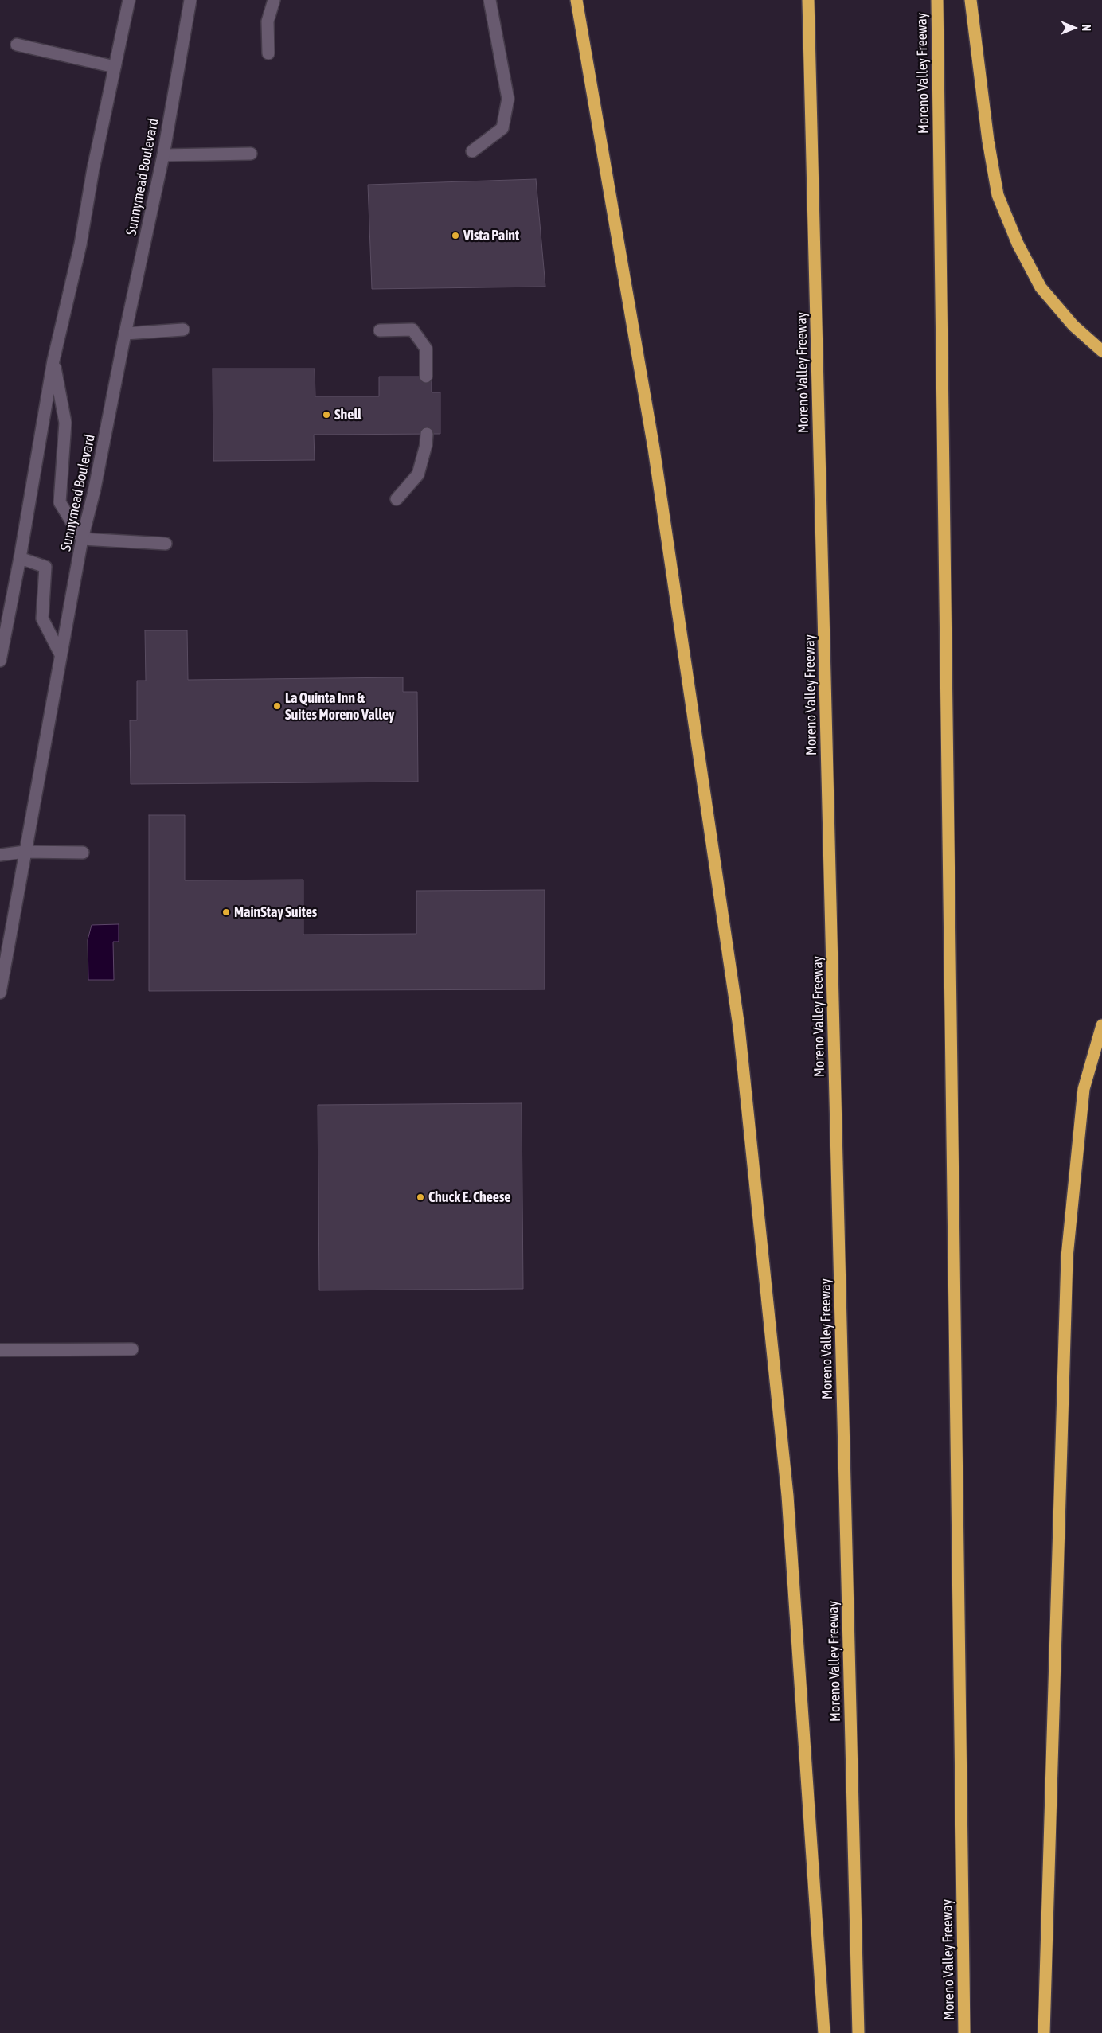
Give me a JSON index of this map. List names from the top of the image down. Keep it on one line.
{"streets":{"highway":["Moreno Valley Freeway"],"main road":["Sunnymead Boulevard"]},"places":["Vista Paint","Shell","La Quinta Inn & Suites Moreno Valley","MainStay Suites","Chuck E. Cheese"],"north":"right"}
